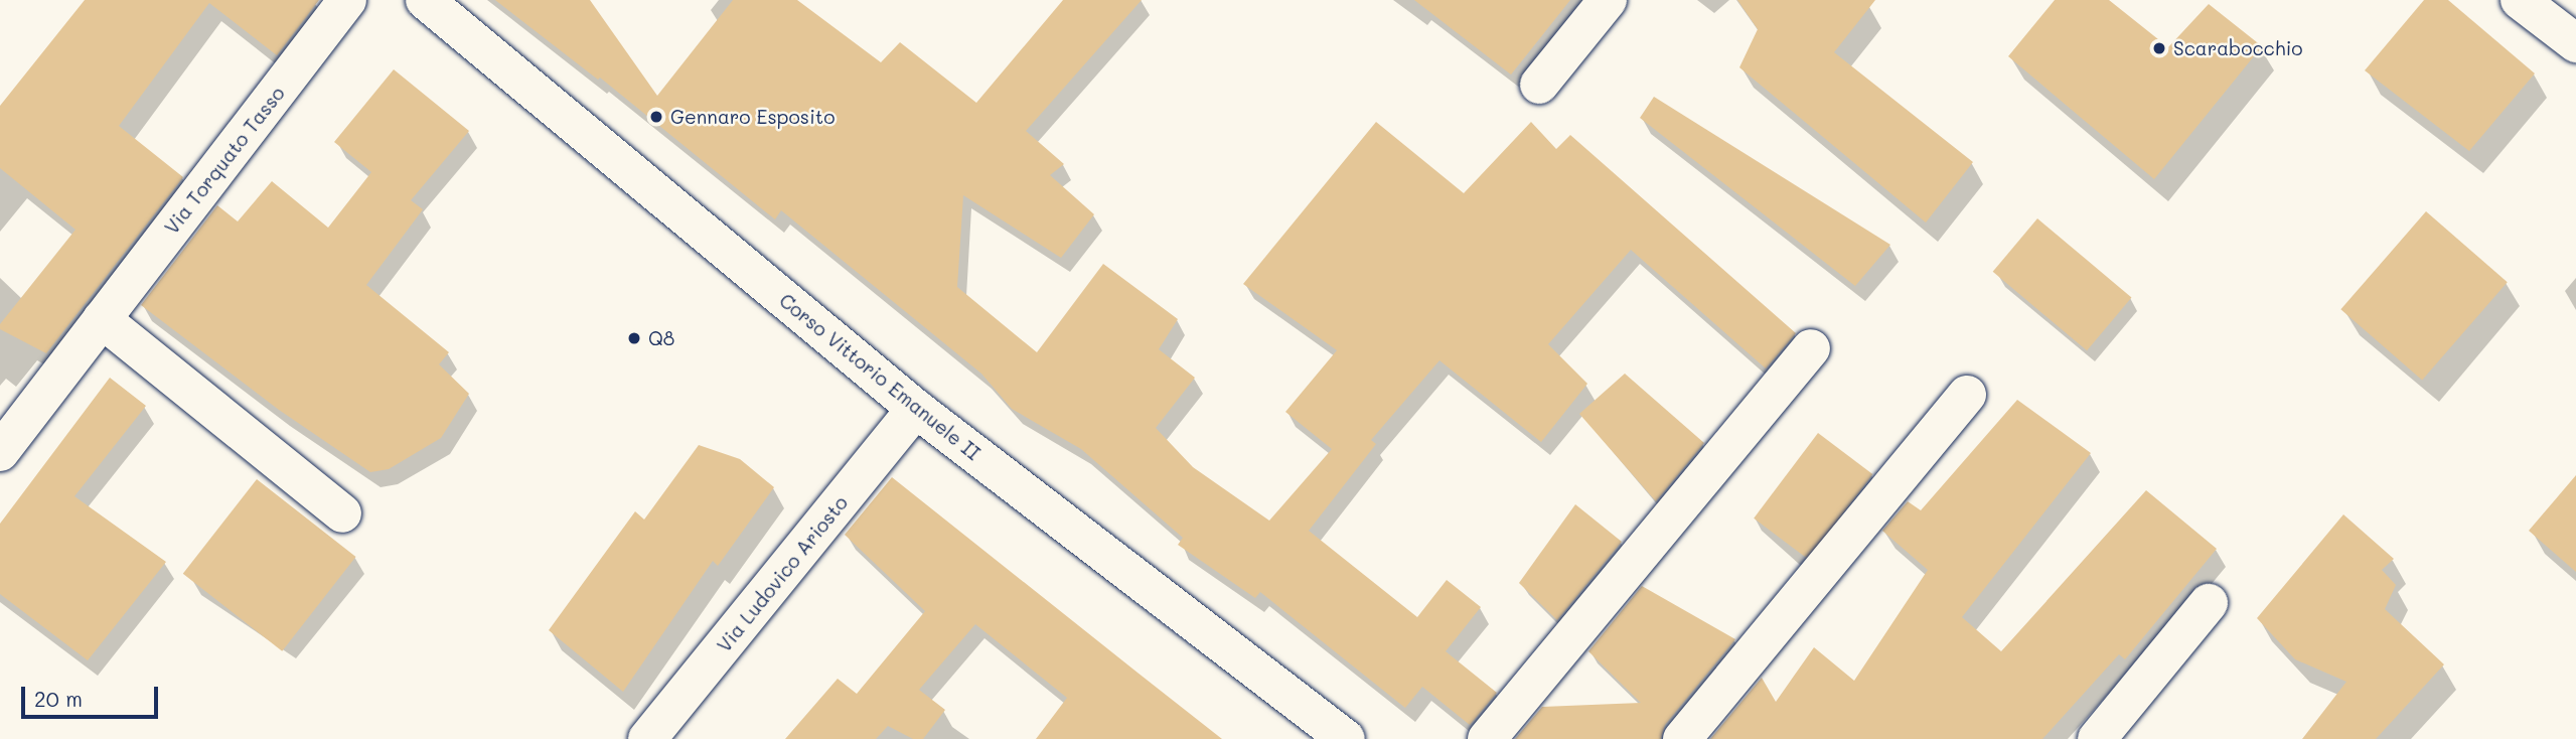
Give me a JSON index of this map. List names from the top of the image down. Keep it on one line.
{"streets":{"street":["Via Torquato Tasso","Corso Vittorio Emanuele II","Via Ludovico Ariosto"]},"crossings":[["Corso Vittorio Emanuele II","Via Ludovico Ariosto"]],"places":["Scarabocchio","Gennaro Esposito","Q8"],"scale_bar":"20 m"}
